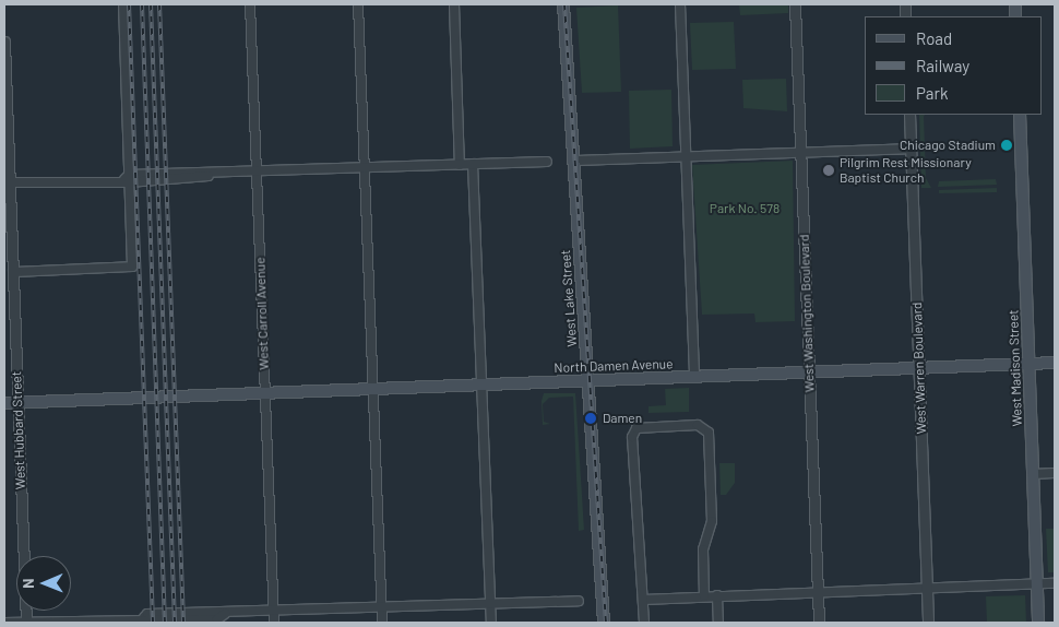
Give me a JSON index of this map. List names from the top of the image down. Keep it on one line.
{"streets":{"main road":["West Lake Street","North Damen Avenue","West Madison Street"],"street":["West Carroll Avenue","West Washington Boulevard","West Warren Boulevard","West Hubbard Street"]},"crossings":[["West Lake Street","North Damen Avenue"],["West Carroll Avenue","North Damen Avenue"],["West Washington Boulevard","North Damen Avenue"],["North Damen Avenue","West Warren Boulevard"],["North Damen Avenue","West Madison Street"],["North Damen Avenue","West Hubbard Street"]],"parks":["Park No. 578"],"places":["Chicago Stadium","Pilgrim Rest Missionary Baptist Church","Damen"],"legend":["Road","Railway","Park"],"north":"left"}
